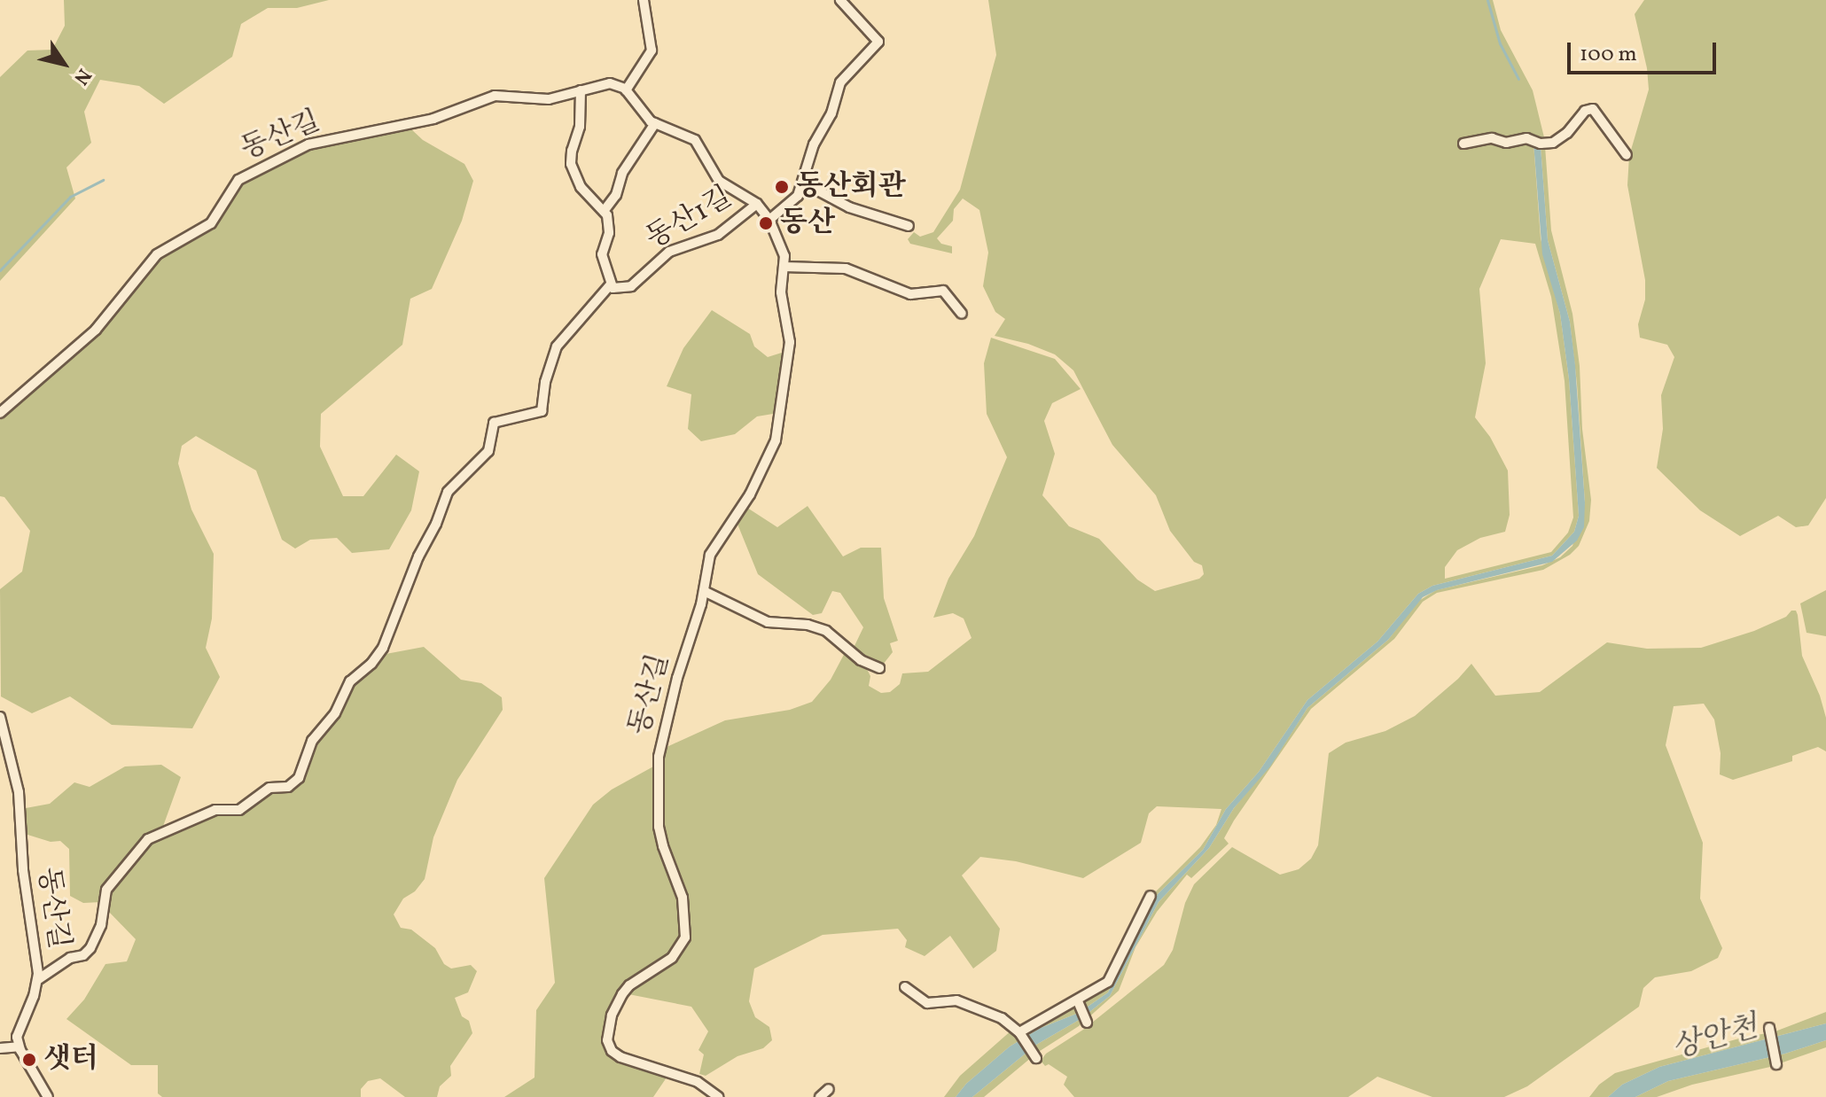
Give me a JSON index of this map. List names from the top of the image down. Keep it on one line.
{"streets":{"street":["동산길","동산1길"]},"crossings":[["동산길","동산1길"]],"water":["상안천"],"places":["동산회관","동산","샛터"],"scale_bar":"100 m","north":"bottom right"}
